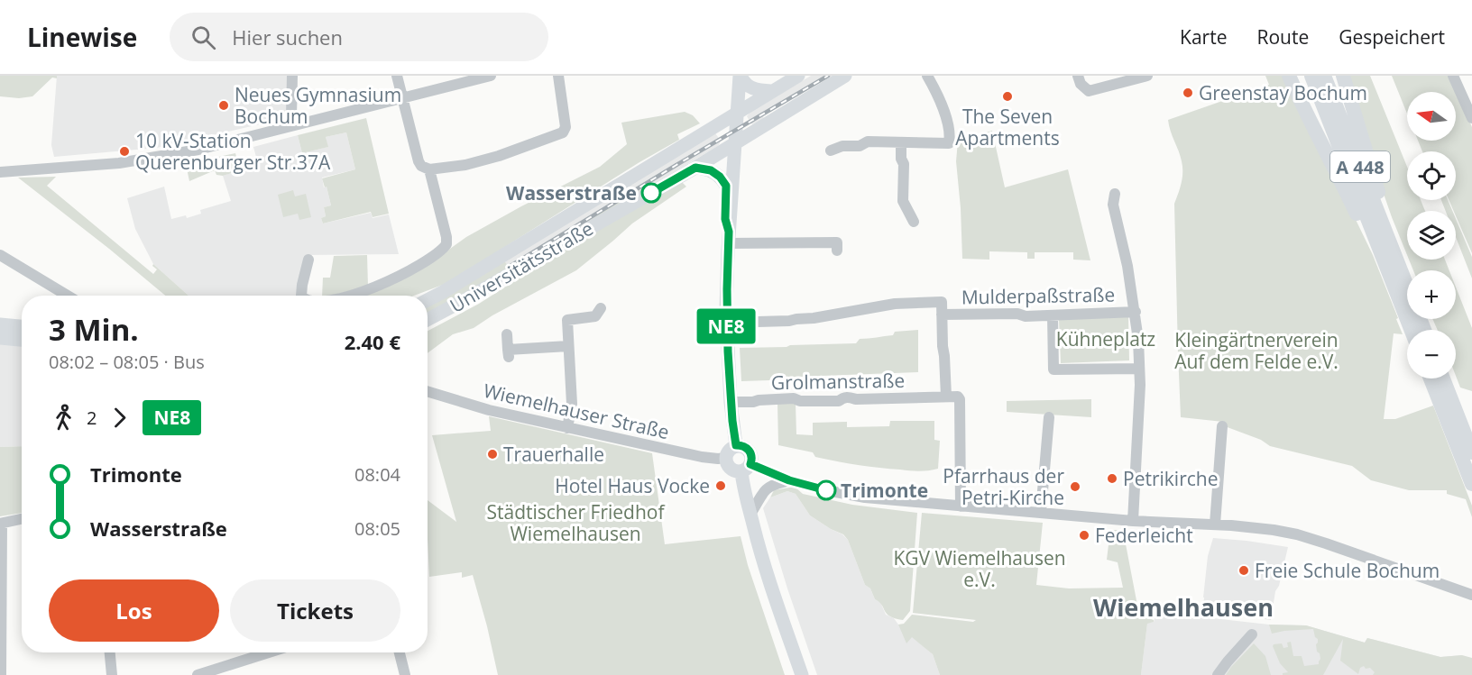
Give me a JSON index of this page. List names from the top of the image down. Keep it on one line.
{"streets":{"highway":["A 448"],"main road":["Universitätsstraße"],"street":["Mulderpaßstraße","Grolmanstraße","Wiemelhauser Straße"]},"districts":["Wiemelhausen"],"parks":["Kühneplatz","Kleingärtnerverein Auf dem Felde e.V.","Städtischer Friedhof Wiemelhausen","KGV Wiemelhausen e.V."],"places":["Greenstay Bochum","The Seven Apartments","Neues Gymnasium Bochum","10 kV-Station Querenburger Str.37A","Wasserstraße","Trauerhalle","Petrikirche","Hotel Haus Vocke","Pfarrhaus der Petri-Kirche","Trimonte","Federleicht","Freie Schule Bochum"],"lines":["bus line NE8"],"north":"left","page":{"header":"Linewise","search":"Hier suchen","nav":["Karte","Route","Gespeichert"],"on_map":"NE8","map_buttons":["+","−"],"heading":["3 Min.","08:02 – 08:05 · Bus","2.40 €"],"legs":["2","NE8"],"list":[{"name":"Trimonte","value":"08:04"},{"name":"Wasserstraße","value":"08:05"}],"buttons":["Los","Tickets"]}}
